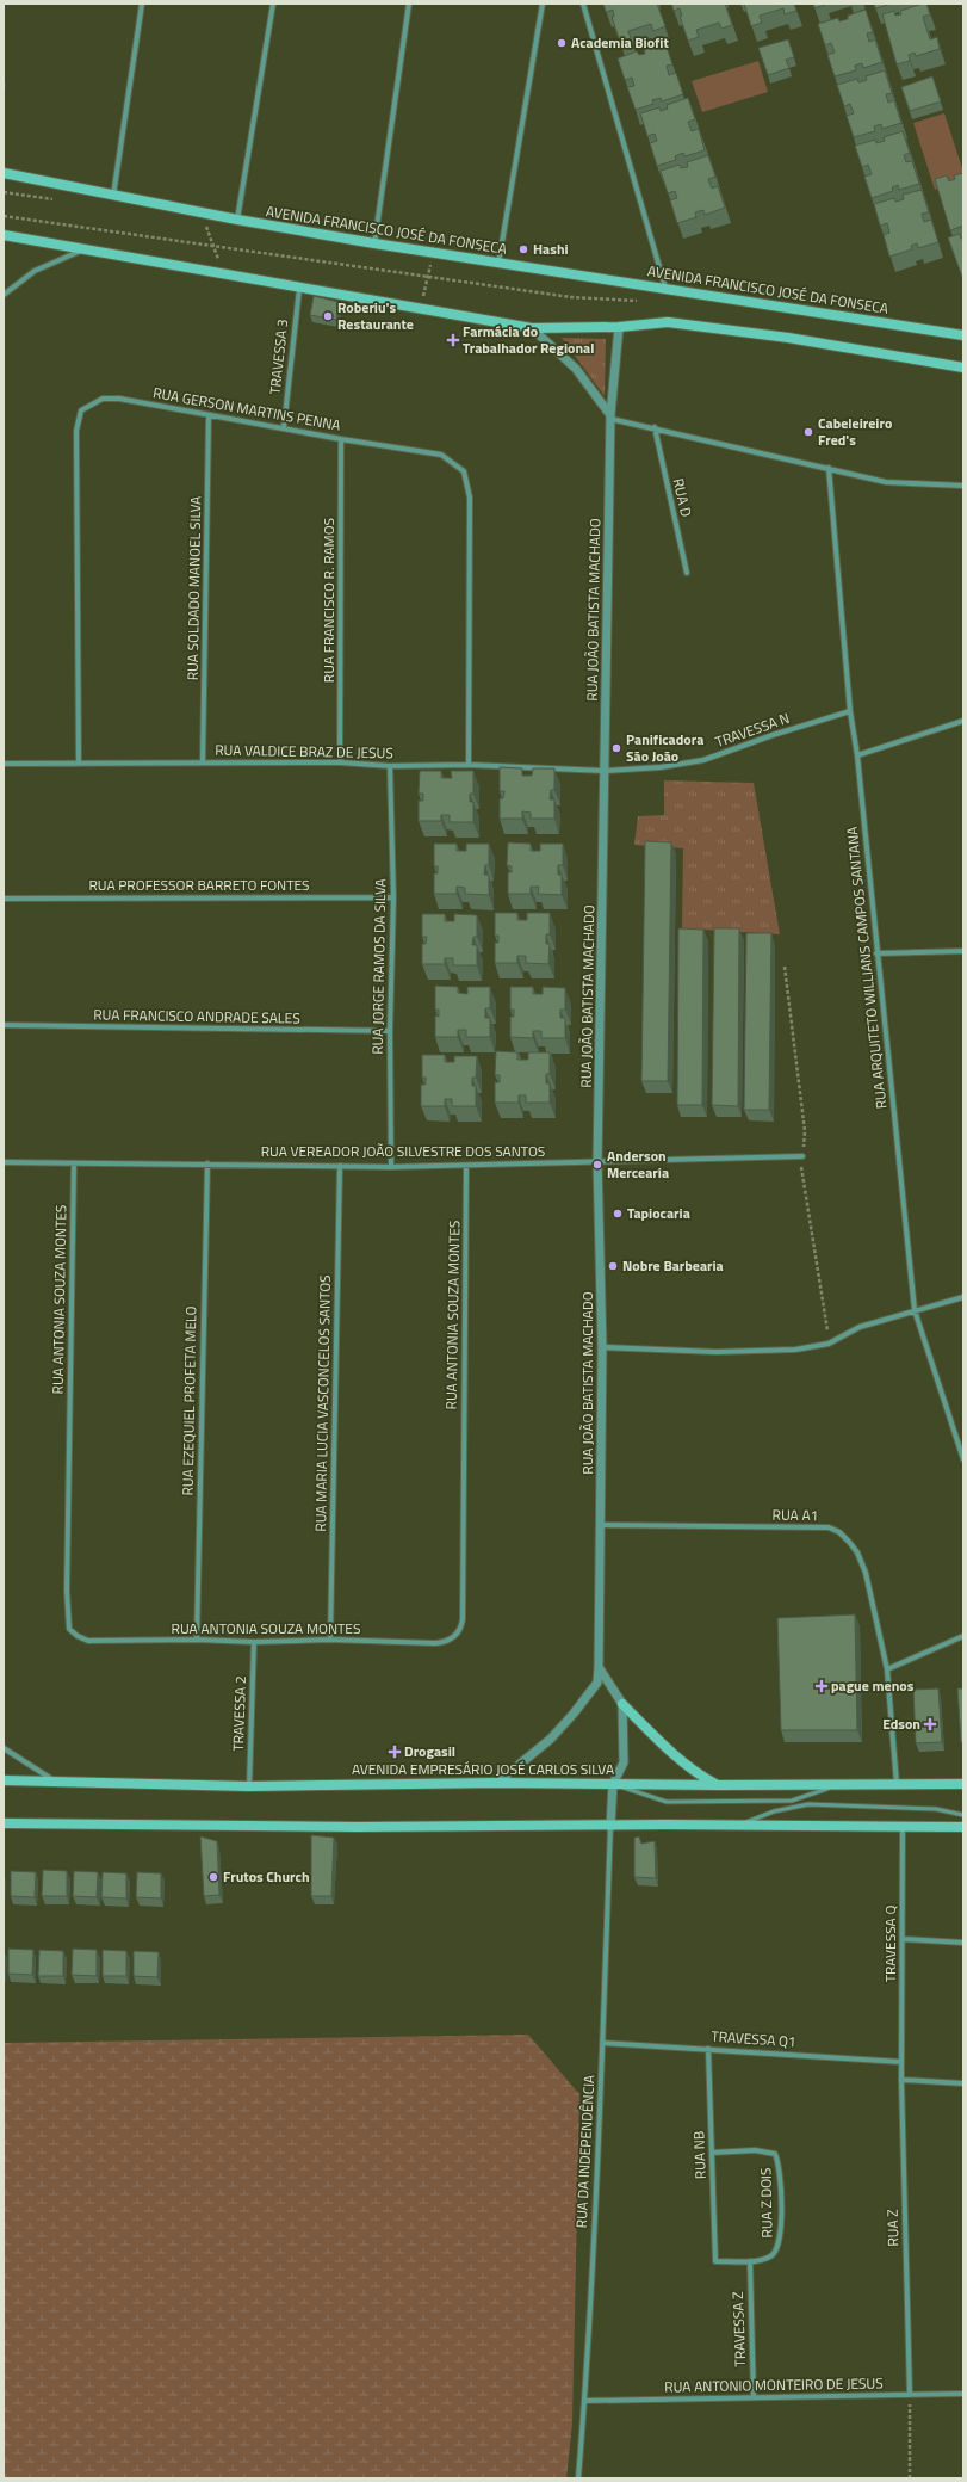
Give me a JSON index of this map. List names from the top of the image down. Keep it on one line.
{"streets":{"main road":["AVENIDA FRANCISCO JOSÉ DA FONSECA","AVENIDA EMPRESÁRIO JOSÉ CARLOS SILVA"],"street":["TRAVESSA 3","RUA GERSON MARTINS PENNA","RUA D","RUA SOLDADO MANOEL SILVA","RUA FRANCISCO R. RAMOS","RUA JOÃO BATISTA MACHADO","TRAVESSA N","RUA VALDICE BRAZ DE JESUS","RUA PROFESSOR BARRETO FONTES","RUA JORGE RAMOS DA SILVA","RUA ARQUITETO WILLIANS CAMPOS SANTANA","RUA FRANCISCO ANDRADE SALES","RUA VEREADOR JOÃO SILVESTRE DOS SANTOS","RUA ANTONIA SOUZA MONTES","RUA EZEQUIEL PROFETA MELO","RUA MARIA LUCIA VASCONCELOS SANTOS","RUA A1","TRAVESSA 2","TRAVESSA Q","TRAVESSA Q1","RUA DA INDEPENDÊNCIA","RUA NB","RUA Z DOIS","RUA Z","TRAVESSA Z","RUA ANTONIO MONTEIRO DE JESUS"]},"crossings":[["TRAVESSA 3","RUA GERSON MARTINS PENNA"],["RUA GERSON MARTINS PENNA","RUA SOLDADO MANOEL SILVA"],["RUA GERSON MARTINS PENNA","RUA FRANCISCO R. RAMOS"],["RUA GERSON MARTINS PENNA","RUA VALDICE BRAZ DE JESUS"],["RUA SOLDADO MANOEL SILVA","RUA VALDICE BRAZ DE JESUS"],["RUA FRANCISCO R. RAMOS","RUA VALDICE BRAZ DE JESUS"],["RUA JOÃO BATISTA MACHADO","TRAVESSA N"],["RUA JOÃO BATISTA MACHADO","RUA VALDICE BRAZ DE JESUS"],["RUA JOÃO BATISTA MACHADO","RUA VEREADOR JOÃO SILVESTRE DOS SANTOS"],["RUA JOÃO BATISTA MACHADO","RUA A1"],["RUA JOÃO BATISTA MACHADO","AVENIDA EMPRESÁRIO JOSÉ CARLOS SILVA"],["TRAVESSA N","RUA VALDICE BRAZ DE JESUS"],["TRAVESSA N","RUA ARQUITETO WILLIANS CAMPOS SANTANA"],["RUA VALDICE BRAZ DE JESUS","RUA JORGE RAMOS DA SILVA"],["RUA PROFESSOR BARRETO FONTES","RUA JORGE RAMOS DA SILVA"],["RUA JORGE RAMOS DA SILVA","RUA FRANCISCO ANDRADE SALES"],["RUA JORGE RAMOS DA SILVA","RUA VEREADOR JOÃO SILVESTRE DOS SANTOS"],["RUA VEREADOR JOÃO SILVESTRE DOS SANTOS","RUA ANTONIA SOUZA MONTES"],["RUA VEREADOR JOÃO SILVESTRE DOS SANTOS","RUA EZEQUIEL PROFETA MELO"],["RUA VEREADOR JOÃO SILVESTRE DOS SANTOS","RUA MARIA LUCIA VASCONCELOS SANTOS"],["RUA ANTONIA SOUZA MONTES","RUA EZEQUIEL PROFETA MELO"],["RUA ANTONIA SOUZA MONTES","RUA MARIA LUCIA VASCONCELOS SANTOS"],["RUA ANTONIA SOUZA MONTES","TRAVESSA 2"],["RUA A1","AVENIDA EMPRESÁRIO JOSÉ CARLOS SILVA"],["TRAVESSA 2","AVENIDA EMPRESÁRIO JOSÉ CARLOS SILVA"],["TRAVESSA Q","TRAVESSA Q1"],["TRAVESSA Q","RUA Z"],["TRAVESSA Q1","RUA DA INDEPENDÊNCIA"],["TRAVESSA Q1","RUA NB"],["TRAVESSA Q1","RUA Z"],["RUA DA INDEPENDÊNCIA","RUA ANTONIO MONTEIRO DE JESUS"],["RUA NB","RUA Z DOIS"],["RUA Z DOIS","TRAVESSA Z"],["RUA Z","RUA ANTONIO MONTEIRO DE JESUS"],["TRAVESSA Z","RUA ANTONIO MONTEIRO DE JESUS"]],"places":{"other":["Academia Biofit","Hashi","Roberiu's Restaurante","Cabeleireiro Fred's","Panificadora São João","Anderson Mercearia","Tapiocaria","Nobre Barbearia","Frutos Church"],"health":["Farmácia do Trabalhador Regional","pague menos","Edson","Drogasil"]}}
